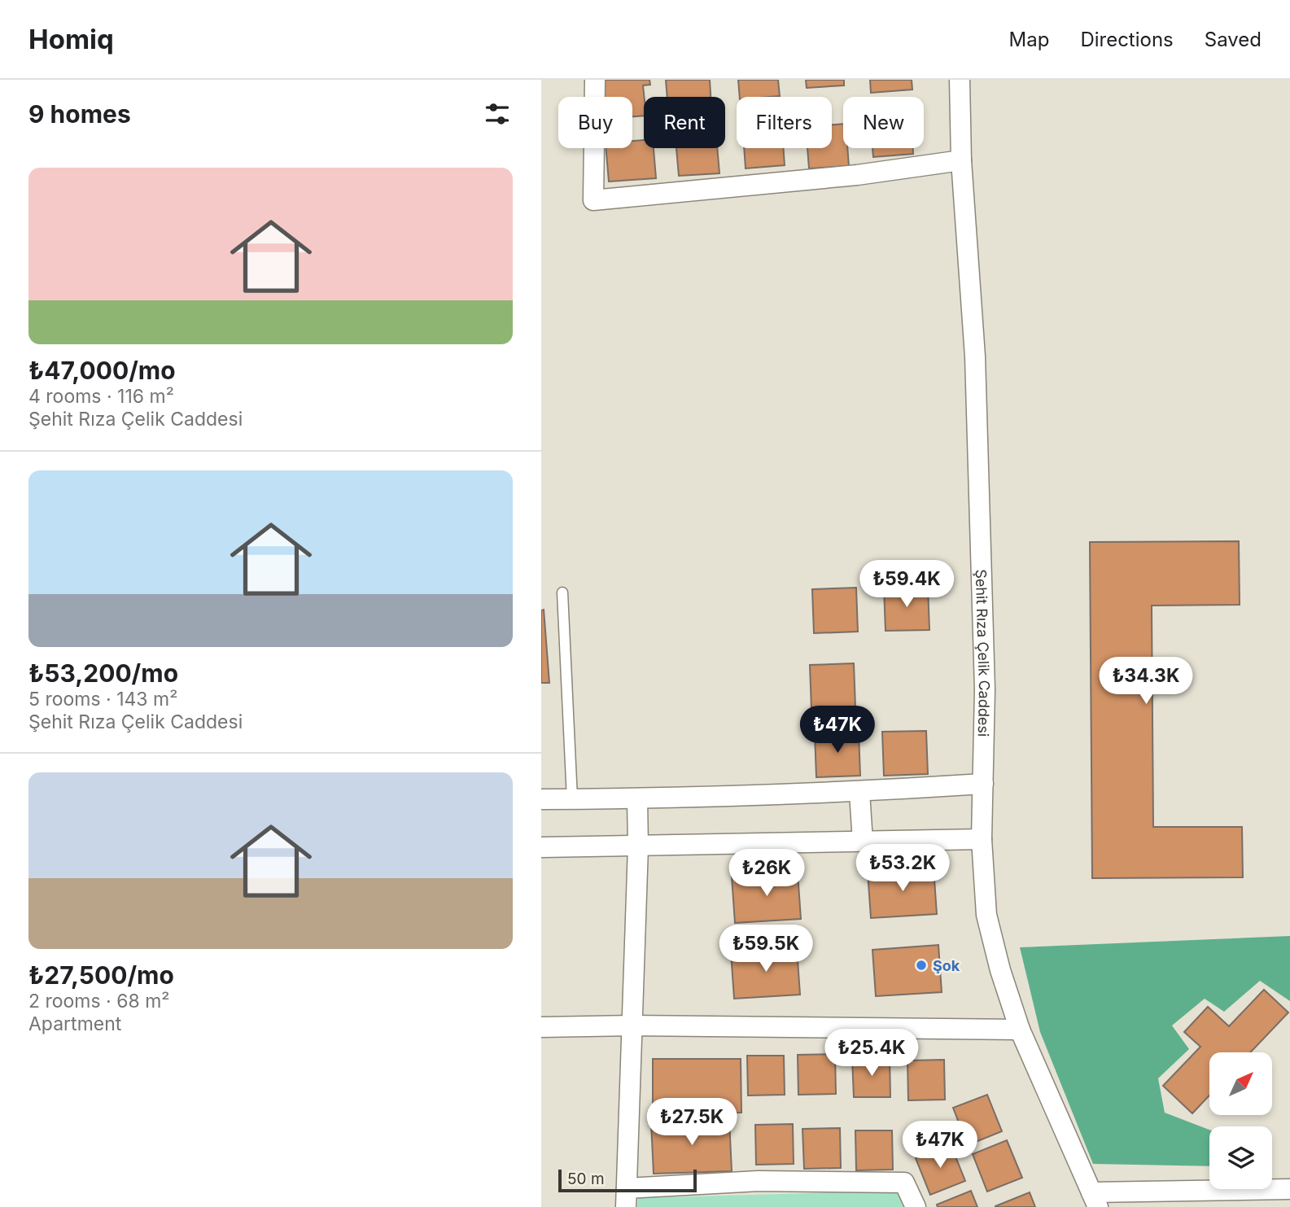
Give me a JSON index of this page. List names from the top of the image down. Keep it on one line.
{"streets":{"street":["Şehit Rıza Çelik Caddesi"]},"places":["Şok"],"scale_bar":"50 m","north":"top right","page":{"header":"Homiq","nav":["Map","Directions","Saved"],"heading":"9 homes","chip":["Buy","Rent","Filters","New"],"list":[{"name":"₺47,000/mo","note":"4 rooms · 116 m² · Şehit Rıza Çelik Caddesi"},{"name":"₺53,200/mo","note":"5 rooms · 143 m² · Şehit Rıza Çelik Caddesi"},{"name":"₺27,500/mo","note":"2 rooms · 68 m² · Apartment"}],"price":["₺59.4K","₺34.3K","₺47K","₺53.2K","₺26K","₺59.5K","₺25.4K","₺27.5K","₺47K"],"scale":"50 m"}}
